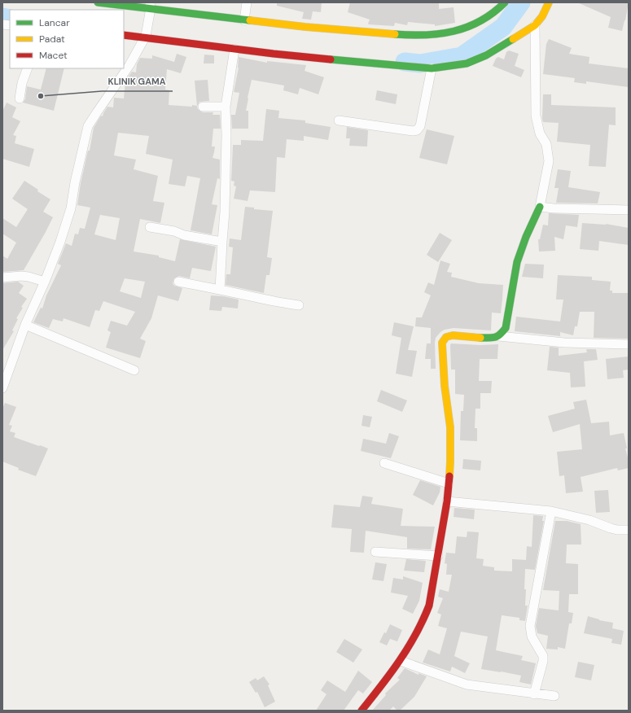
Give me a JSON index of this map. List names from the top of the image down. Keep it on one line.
{"places":["KLINIK GAMA"],"legend":["Lancar","Padat","Macet"]}
